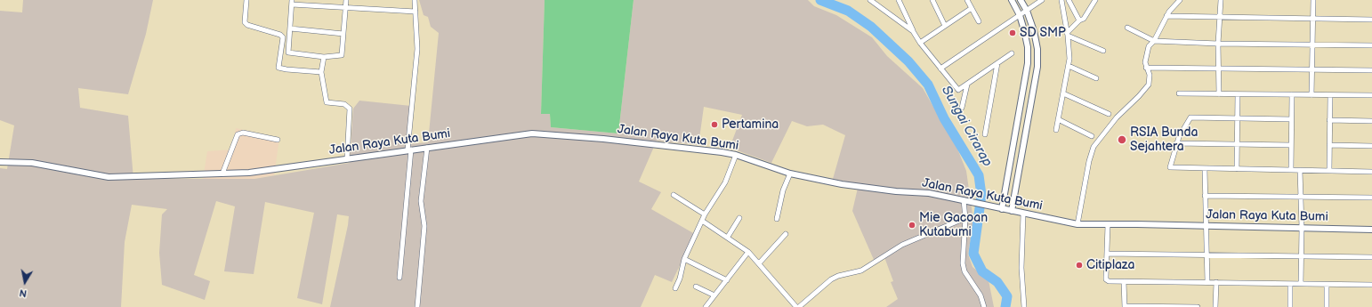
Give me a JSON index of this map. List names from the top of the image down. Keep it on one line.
{"streets":{"street":["Jalan Raya Kuta Bumi"]},"water":["Sungai Cirarap"],"places":["SD SMP","Pertamina","RSIA Bunda Sejahtera","Mie Gacoan Kutabumi","Citiplaza"],"north":"bottom"}
